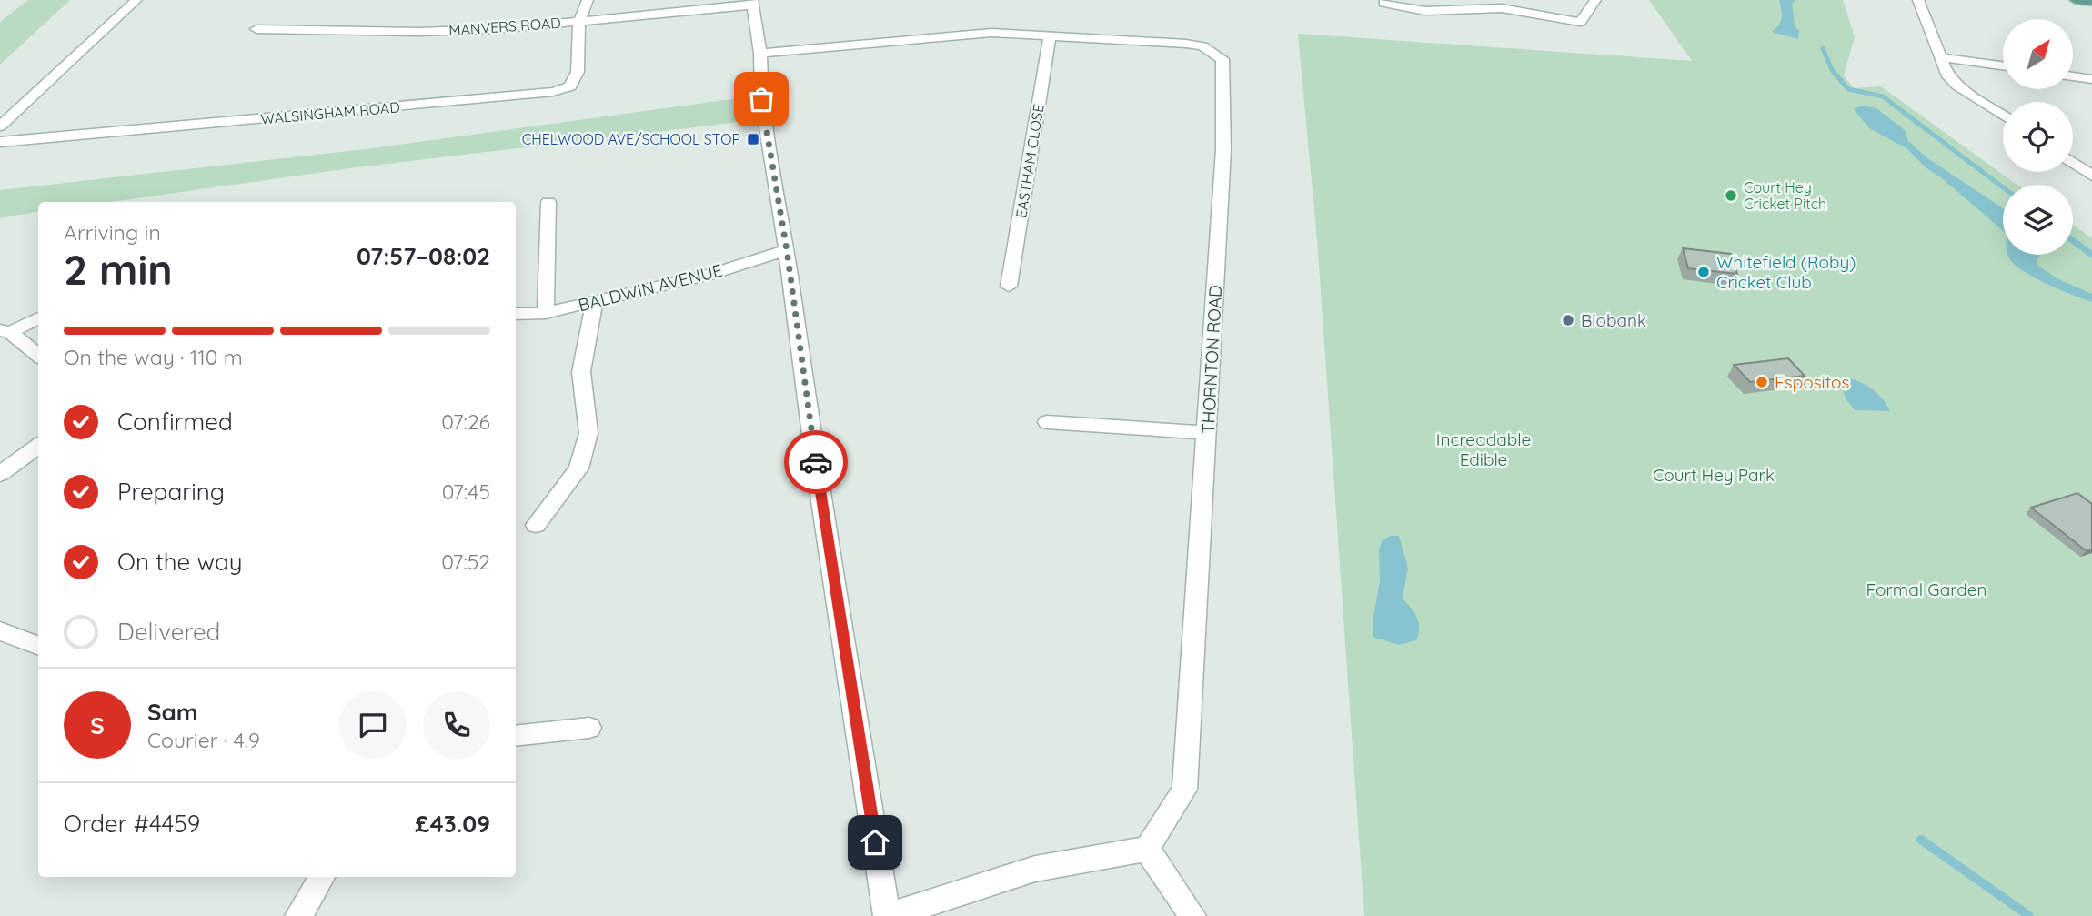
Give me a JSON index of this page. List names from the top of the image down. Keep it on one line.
{"streets":{"street":["MANVERS ROAD","WALSINGHAM ROAD","EASTHAM CLOSE","BALDWIN AVENUE","THORNTON ROAD"]},"crossings":[["MANVERS ROAD","WALSINGHAM ROAD"],["EASTHAM CLOSE","THORNTON ROAD"]],"parks":["Increadable Edible","Court Hey Park","Formal Garden"],"places":{"transit":["CHELWOOD AVE/SCHOOL STOP"],"other":["Court Hey Cricket Pitch","Whitefield (Roby) Cricket Club","Biobank","Espositos"]},"north":"top right","page":{"heading":["2 min","Arriving in","07:57–08:02"],"panel":["Sam","Courier · 4.9","Order #4459","£43.09"],"bar":"On the way · 110 m","list":[["Confirmed","07:26"],["Preparing","07:45"],["On the way","07:52"],"Delivered"],"round":"S"}}
